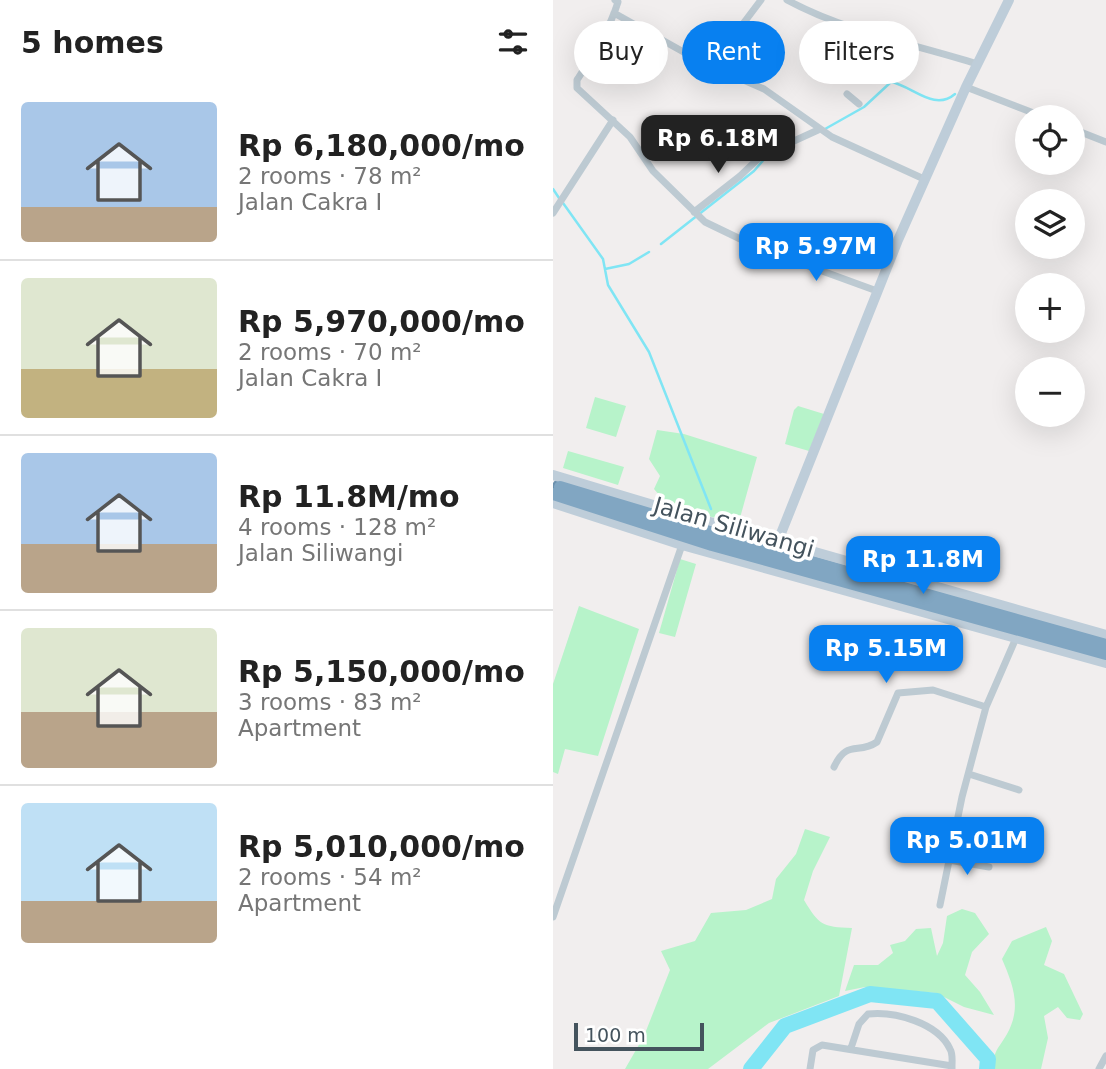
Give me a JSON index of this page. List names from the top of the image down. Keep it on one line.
{"streets":{"highway":["Jalan Siliwangi"]},"scale_bar":"100 m","page":{"heading":"5 homes","chip":["Buy","Rent","Filters"],"list":[{"name":"Rp 6,180,000/mo","note":"2 rooms · 78 m² · Jalan Cakra I"},{"name":"Rp 5,970,000/mo","note":"2 rooms · 70 m² · Jalan Cakra I"},{"name":"Rp 11.8M/mo","note":"4 rooms · 128 m² · Jalan Siliwangi"},{"name":"Rp 5,150,000/mo","note":"3 rooms · 83 m² · Apartment"},{"name":"Rp 5,010,000/mo","note":"2 rooms · 54 m² · Apartment"}],"map_buttons":["+","−"],"price":["Rp 6.18M","Rp 5.97M","Rp 11.8M","Rp 5.15M","Rp 5.01M"],"scale":"100 m"}}
